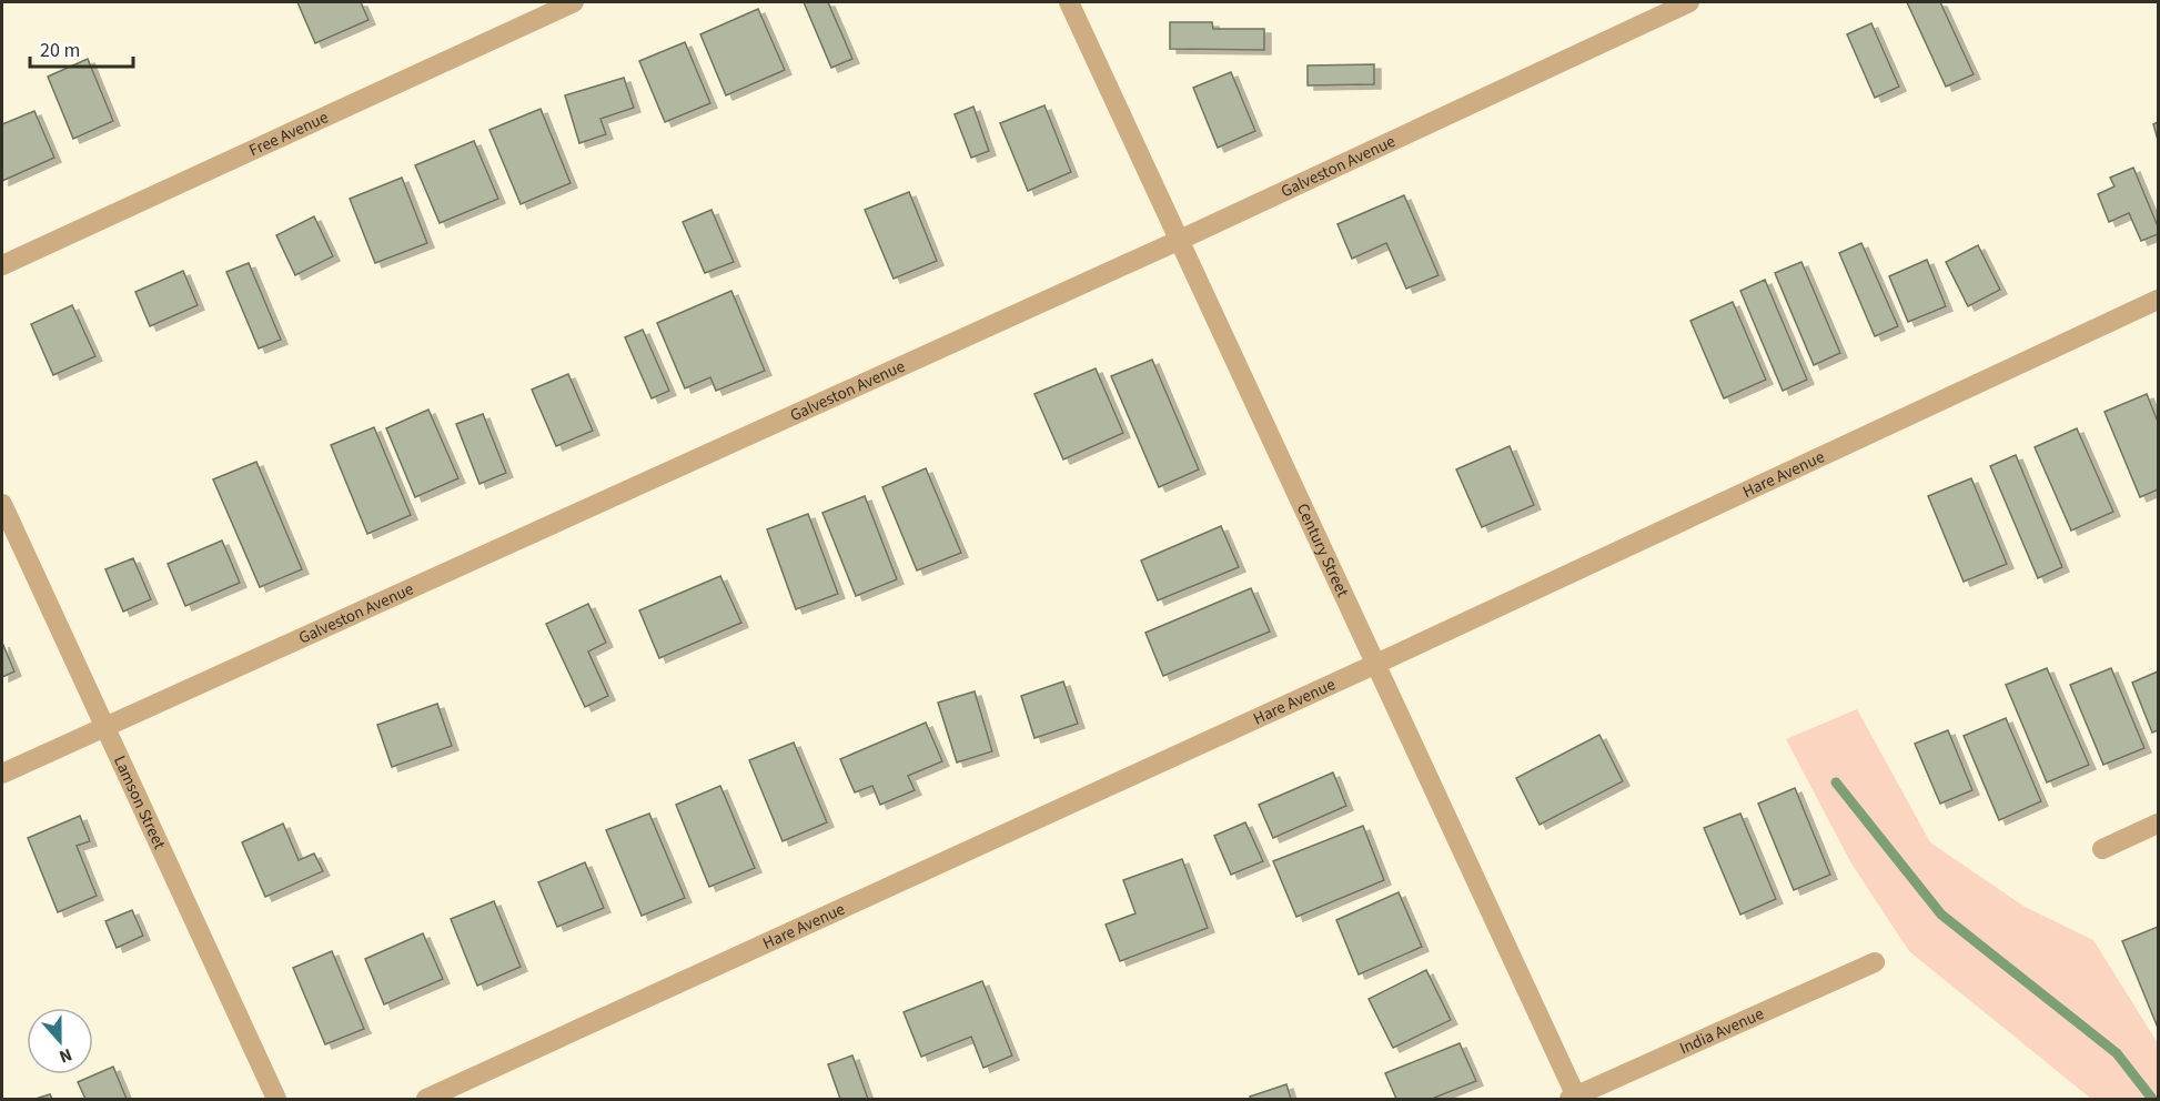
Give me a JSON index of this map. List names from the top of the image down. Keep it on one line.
{"streets":{"street":["Free Avenue","Galveston Avenue","Hare Avenue","Century Street","Lamson Street","India Avenue"]},"crossings":[["Galveston Avenue","Century Street"],["Galveston Avenue","Lamson Street"],["Hare Avenue","Century Street"],["Century Street","India Avenue"]],"scale_bar":"20 m","north":"bottom"}
